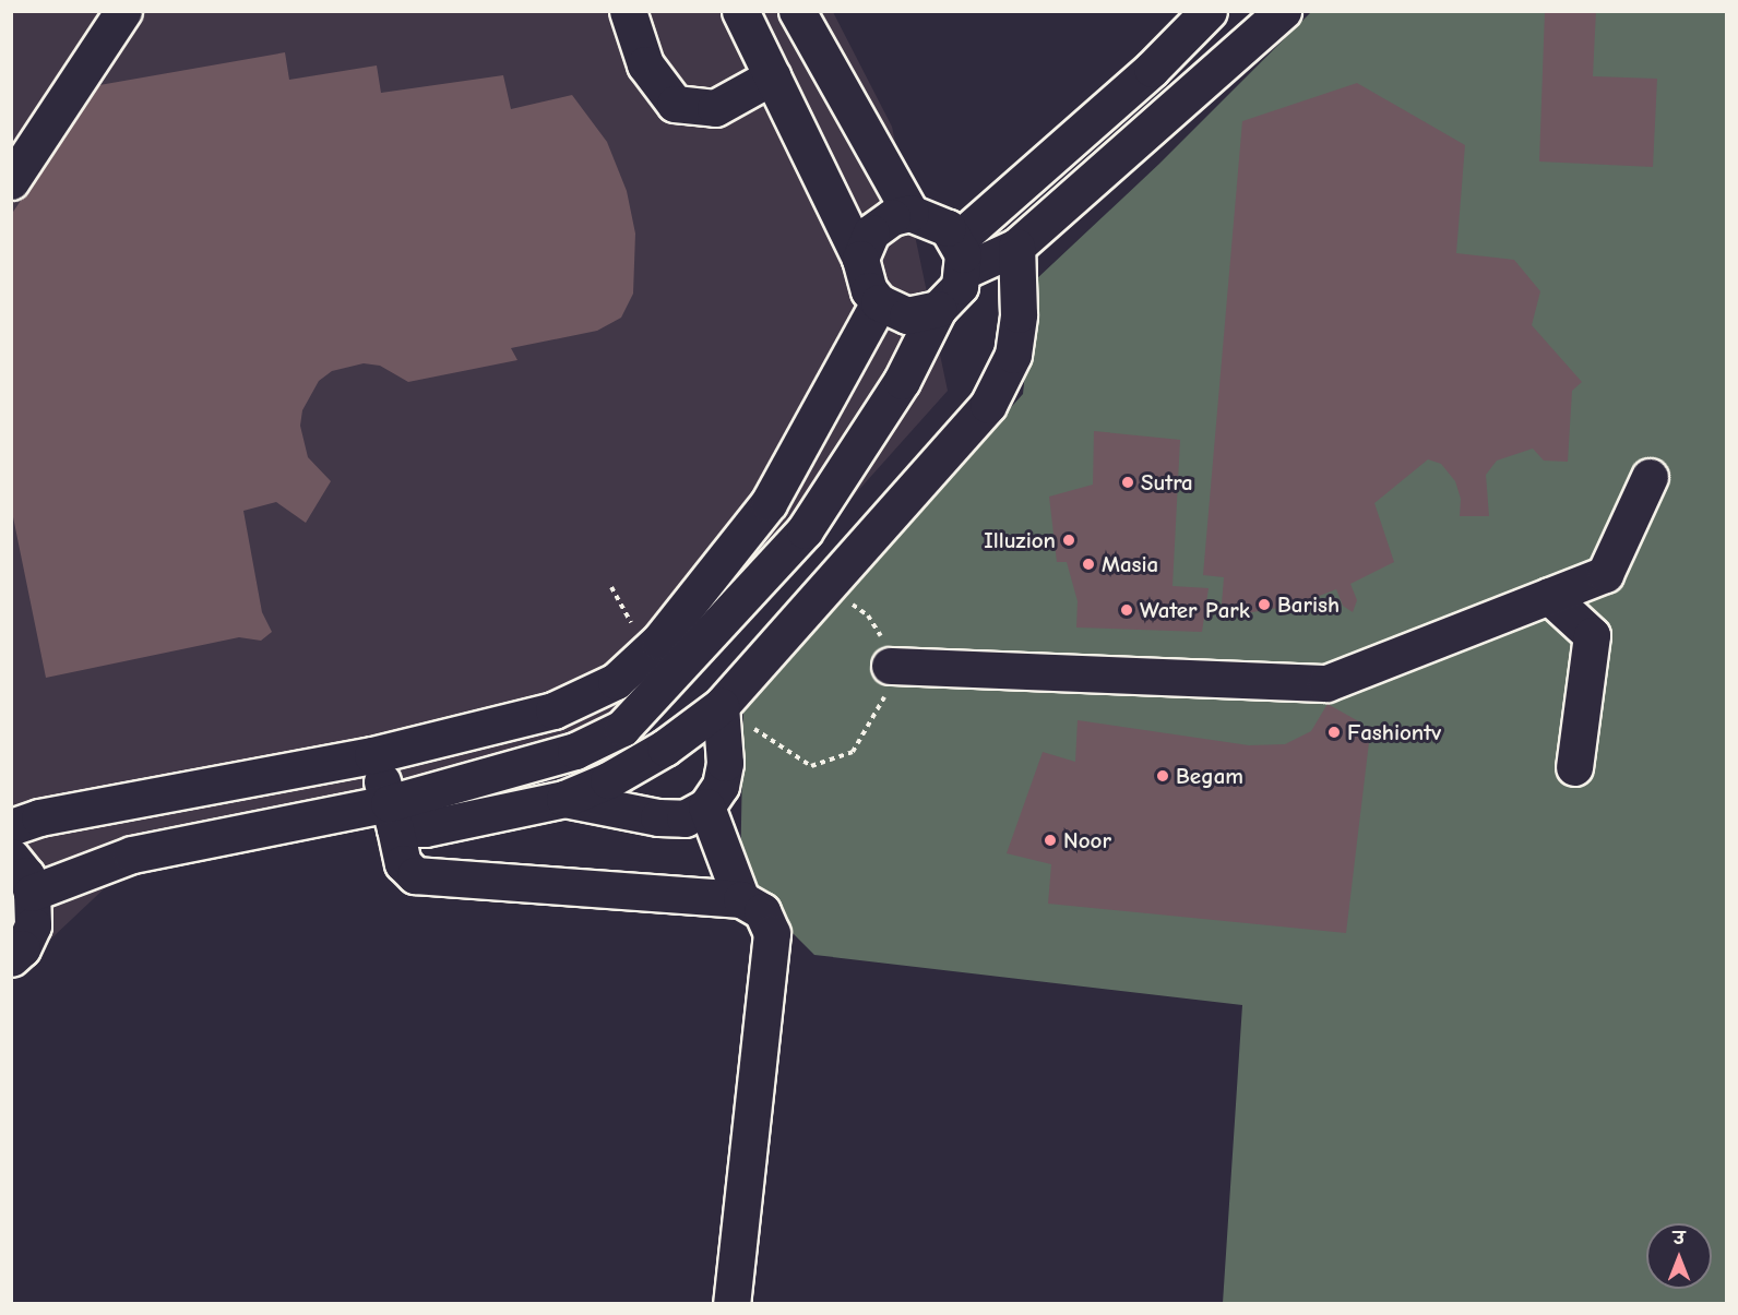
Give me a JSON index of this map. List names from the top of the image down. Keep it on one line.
{"places":["Sutra","Illuzion","Masia","Barish","Water Park","Fashiontv","Begam","Noor"],"north":"top"}
